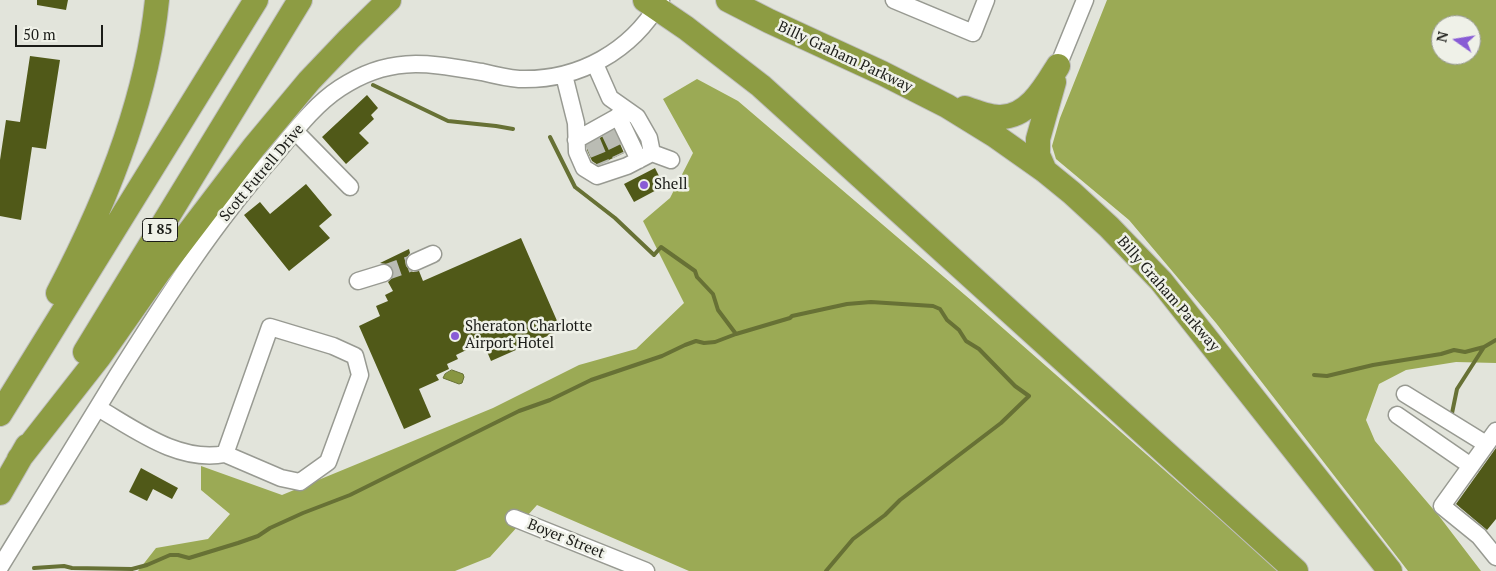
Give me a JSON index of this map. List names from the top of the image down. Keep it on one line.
{"streets":{"highway":["Billy Graham Parkway","I 85"],"street":["Scott Futrell Drive","Boyer Street"]},"places":["Shell","Sheraton Charlotte Airport Hotel"],"scale_bar":"50 m","north":"left"}
